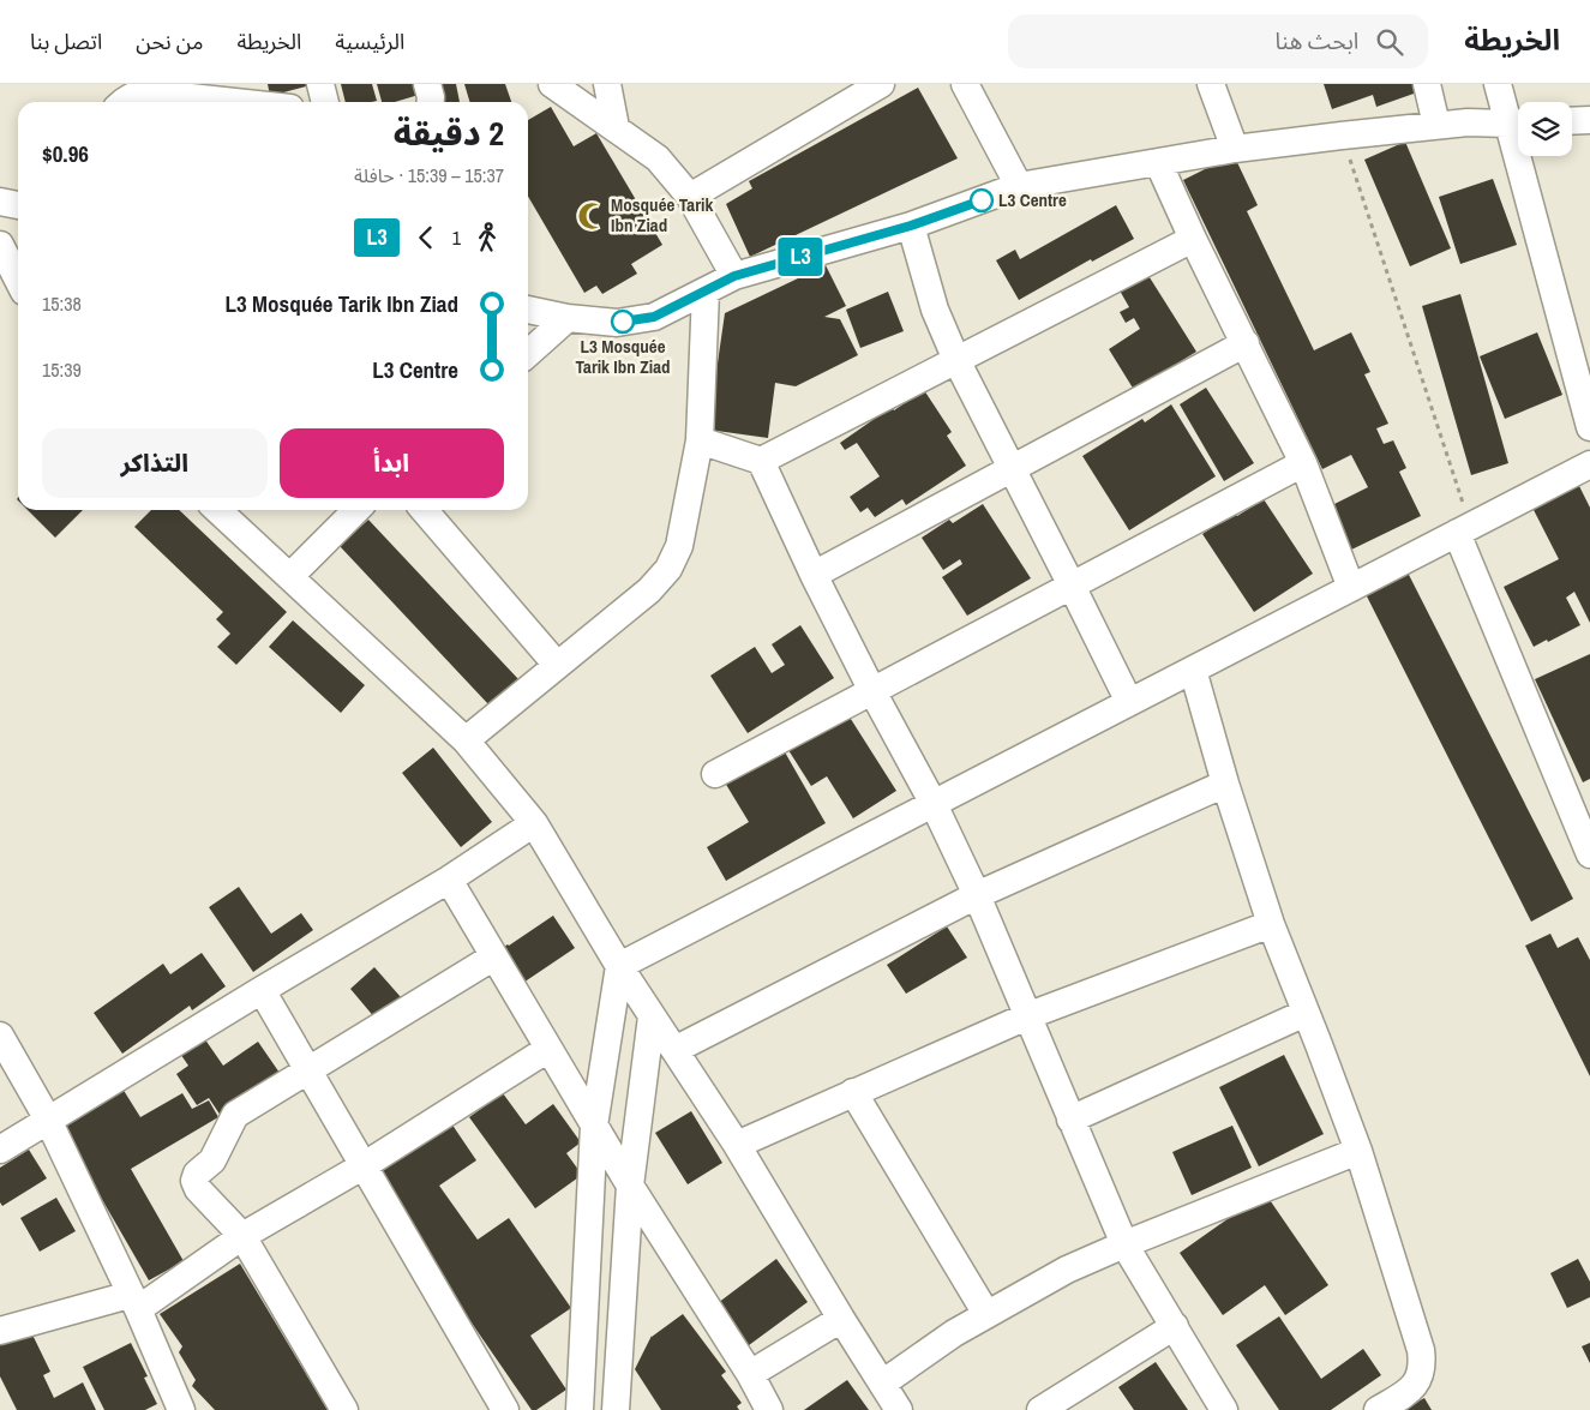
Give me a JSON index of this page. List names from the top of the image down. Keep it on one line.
{"places":{"other":["L3 Centre","L3 Mosquée Tarik Ibn Ziad"],"mosque":["Mosquée Tarik Ibn Ziad"]},"lines":["bus line L3"],"page":{"header":"الخريطة","search":"ابحث هنا","nav":["الرئيسية","الخريطة","من نحن","اتصل بنا"],"on_map":"L3","heading":["2 دقيقة","15:37 – 15:39 · حافلة","$0.96"],"legs":["1","L3"],"list":[{"name":"L3 Mosquée Tarik Ibn Ziad","value":"15:38"},{"name":"L3 Centre","value":"15:39"}],"buttons":["ابدأ","التذاكر"]}}
